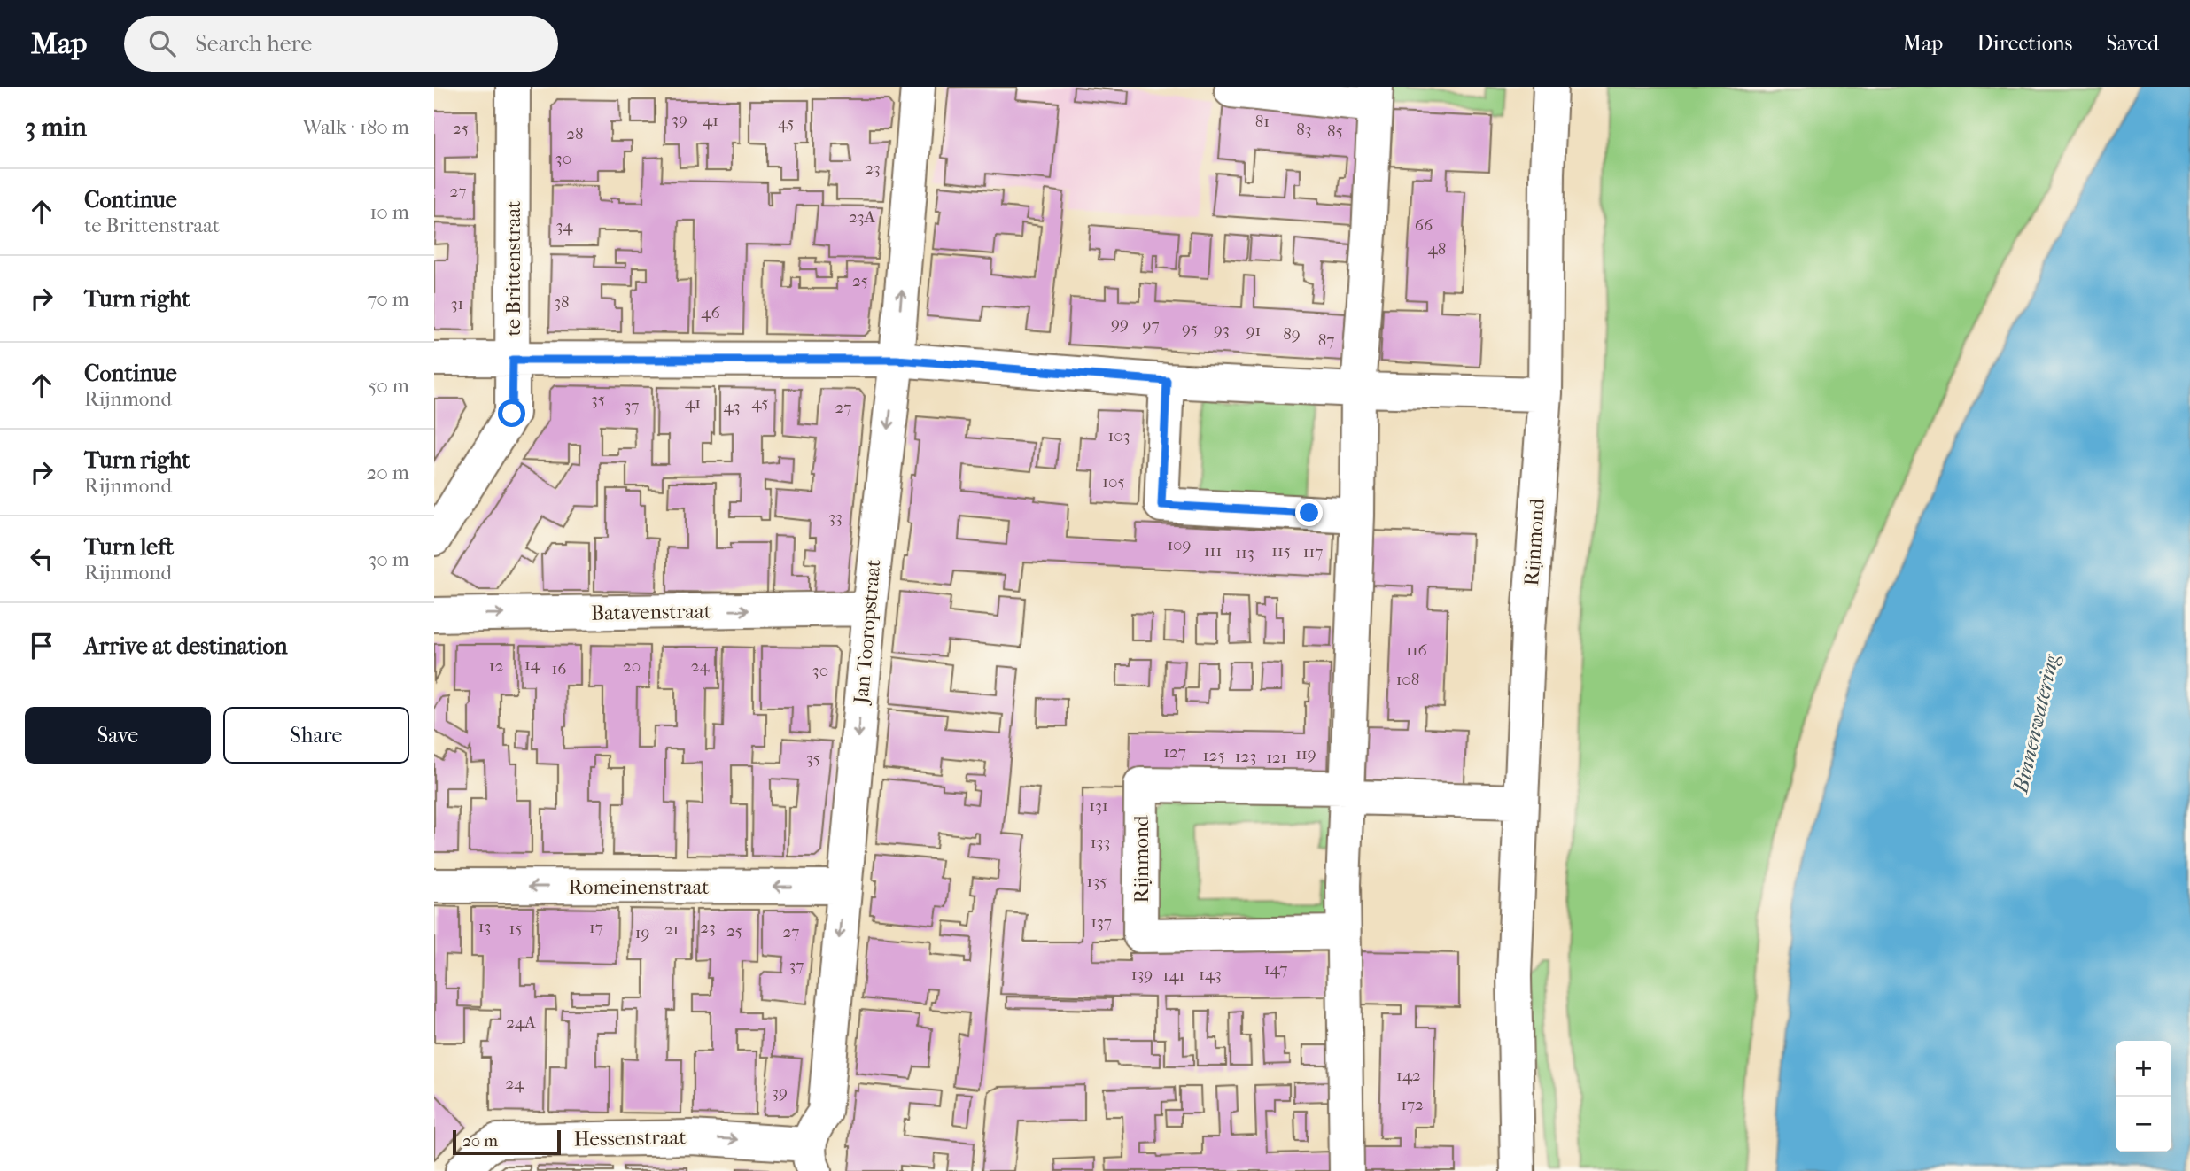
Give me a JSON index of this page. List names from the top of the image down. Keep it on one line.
{"streets":{"street":["te Brittenstraat","Rijnmond","Batavenstraat","Jan Tooropstraat","Romeinenstraat","Hessenstraat"]},"crossings":[["Batavenstraat","Jan Tooropstraat"],["Jan Tooropstraat","Romeinenstraat"],["Jan Tooropstraat","Hessenstraat"]],"one_way":["Romeinenstraat","Hessenstraat"],"water":["Binnenwatering"],"house_numbers":["39","41","81","45","25","83","85","28","30","23","27","23A","66","34","48","25","38","31","46","99","97","95","93","91","89","87","35","41","45","37","43","27","103","105","33","109","111","115","117","113","116","14","12","20","24","16","30","108","127","119","125","123","121","35","131","133","135","137","13","17","23","15","21","25","27","19","37","147","139","143","141","24A","142","24","39","172"],"scale_bar":"20 m","page":{"header":"Map","search":"Search here","nav":["Map","Directions","Saved"],"heading":["3 min","Walk · 180 m"],"list":[["Continue","te Brittenstraat","10 m"],["Turn right","70 m"],["Continue","Rijnmond","50 m"],["Turn right","Rijnmond","20 m"],["Turn left","Rijnmond","30 m"],"Arrive at destination"],"buttons":["Save","Share"],"map_buttons":["+","−"],"scale":"20 m"}}
